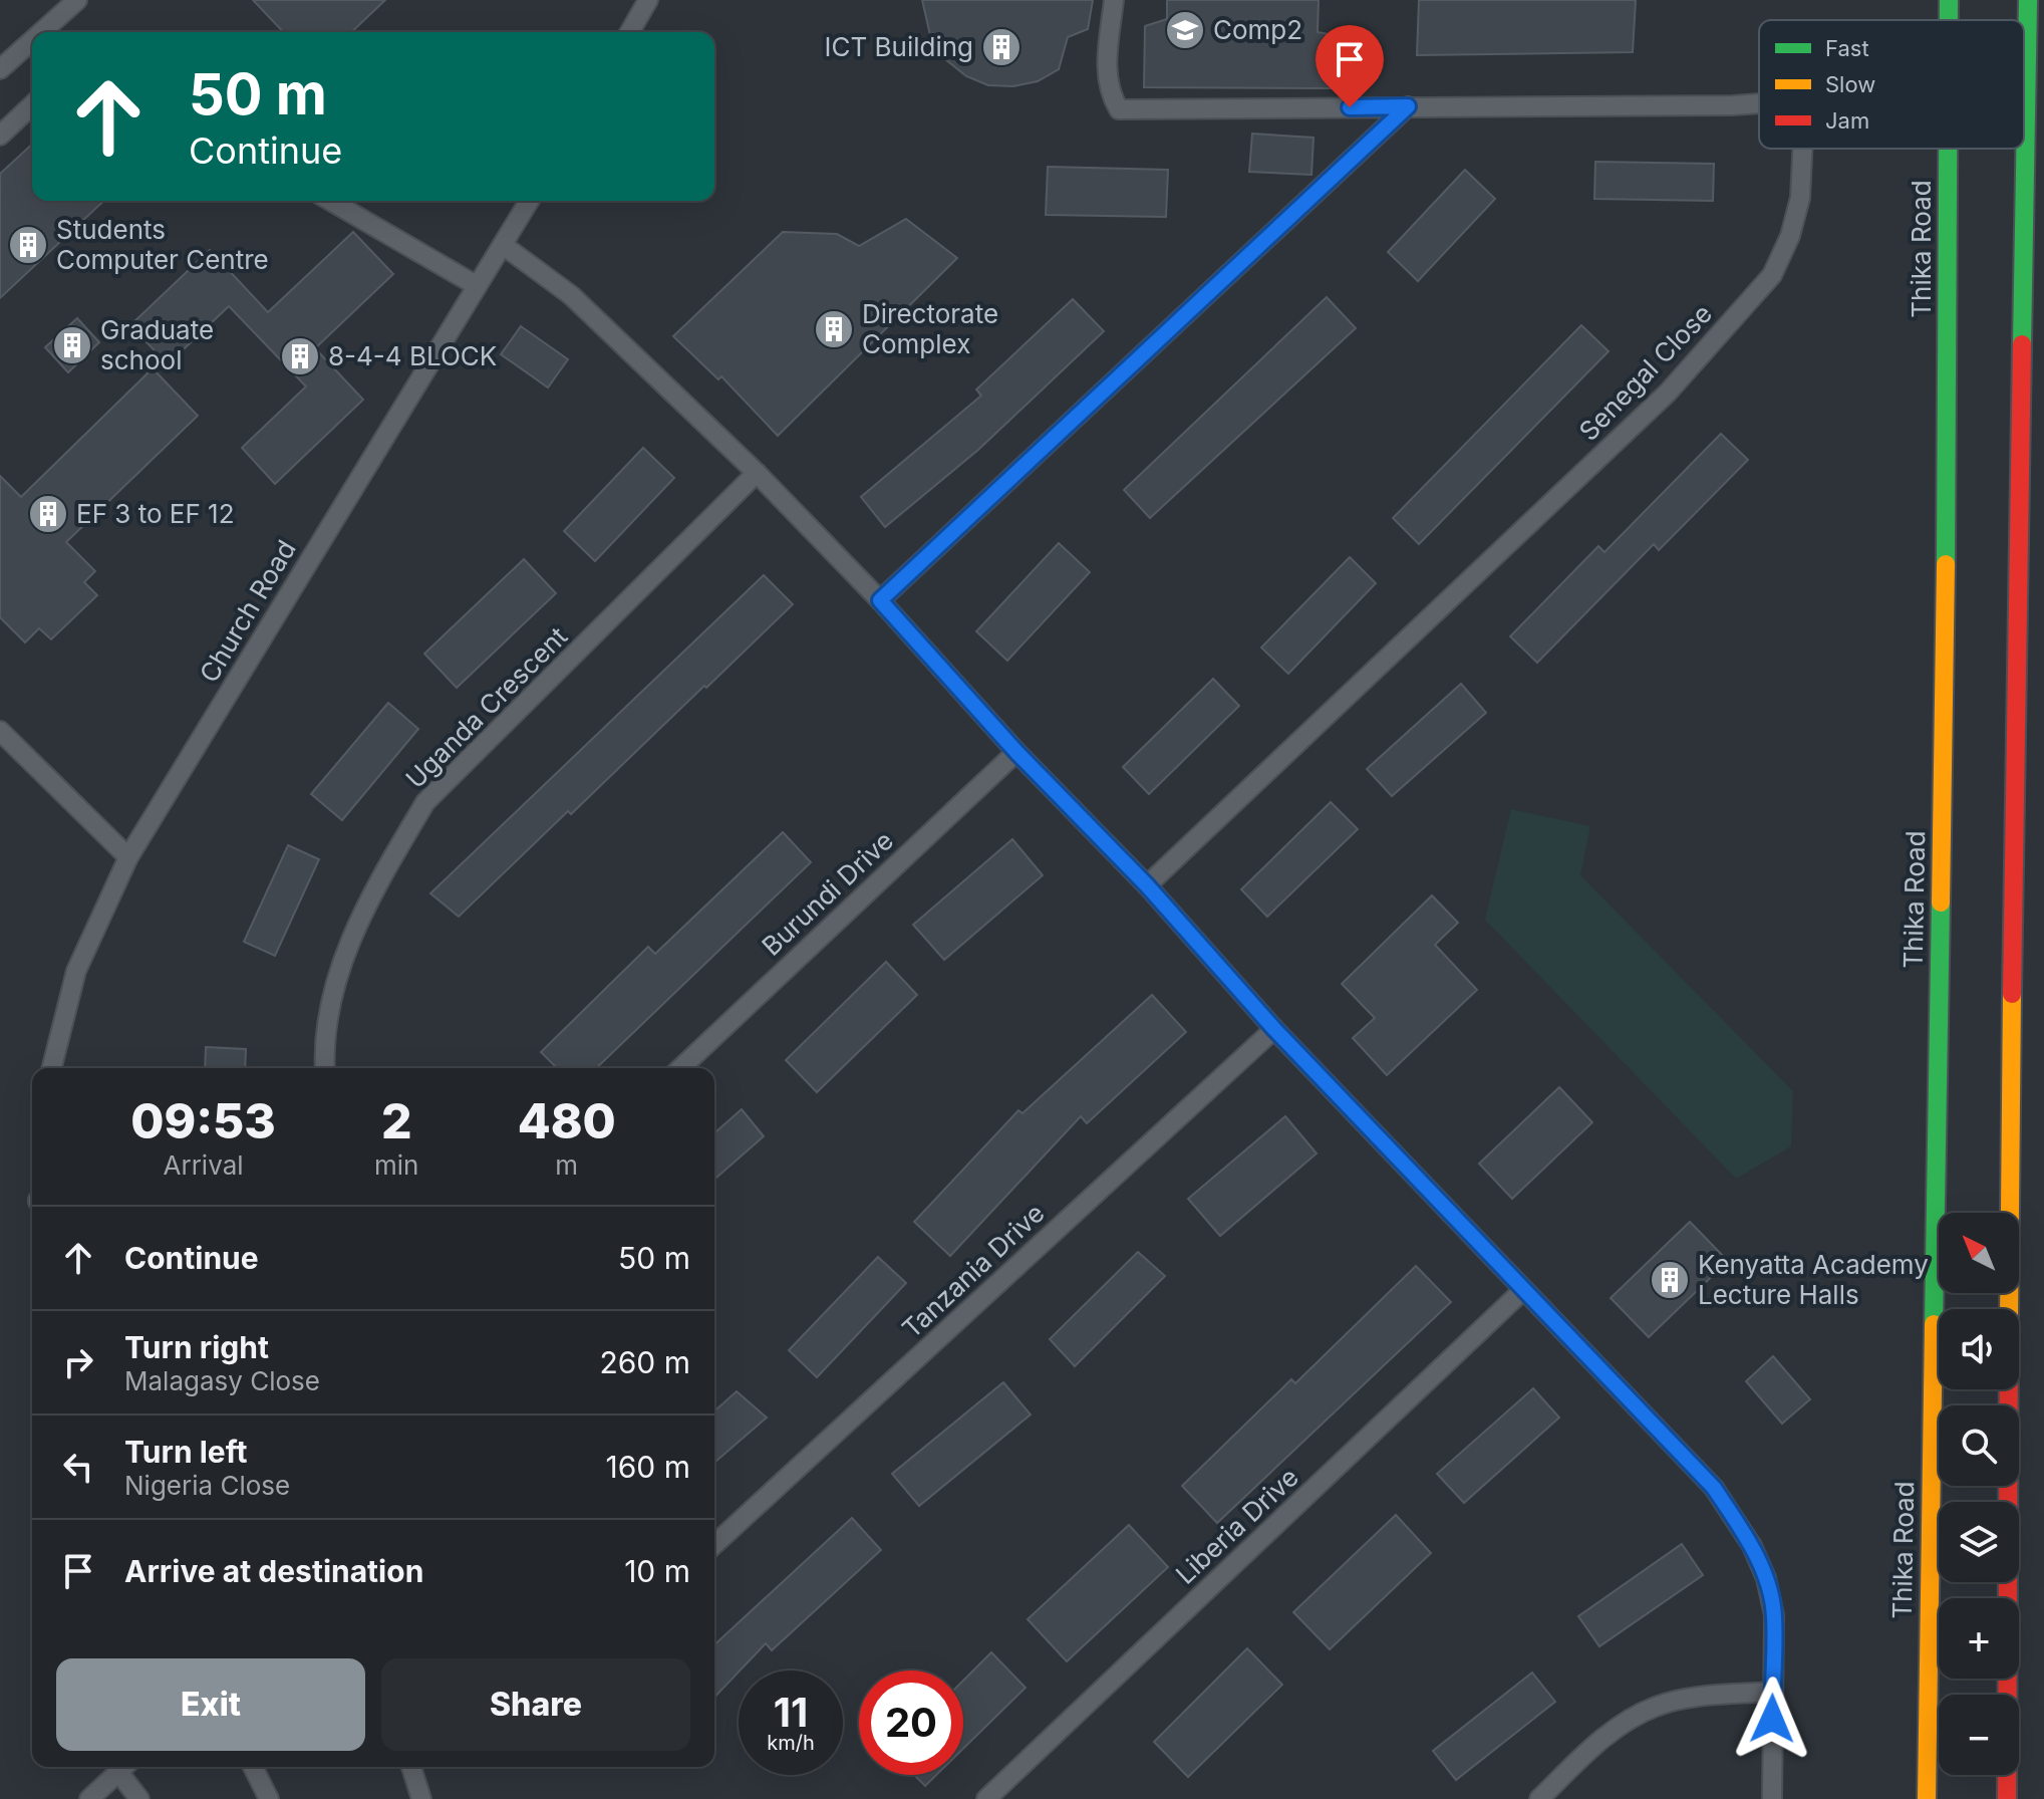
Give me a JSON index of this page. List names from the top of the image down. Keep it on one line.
{"streets":{"main road":["Thika Road"],"lane":["Senegal Close","Church Road","Uganda Crescent","Burundi Drive","Tanzania Drive","Liberia Drive"]},"places":{"school or university":["Comp2"],"building":["ICT Building","Students Computer Centre","Directorate Complex","Graduate school","8-4-4 BLOCK","EF 3 to EF 12","Kenyatta Academy Lecture Halls"]},"legend":["Fast","Slow","Jam"],"north":"top left","page":{"turn":["50 m","Continue"],"eta":["09:53","Arrival","2","min","480","m"],"list":[{"name":"Continue","value":"50 m"},{"name":"Turn right","note":"Malagasy Close","value":"260 m"},{"name":"Turn left","note":"Nigeria Close","value":"160 m"},{"name":"Arrive at destination","value":"10 m"}],"map_buttons":["+","−"],"buttons":["Exit","Share"],"speed":"11 km/h","limit":"20"}}
